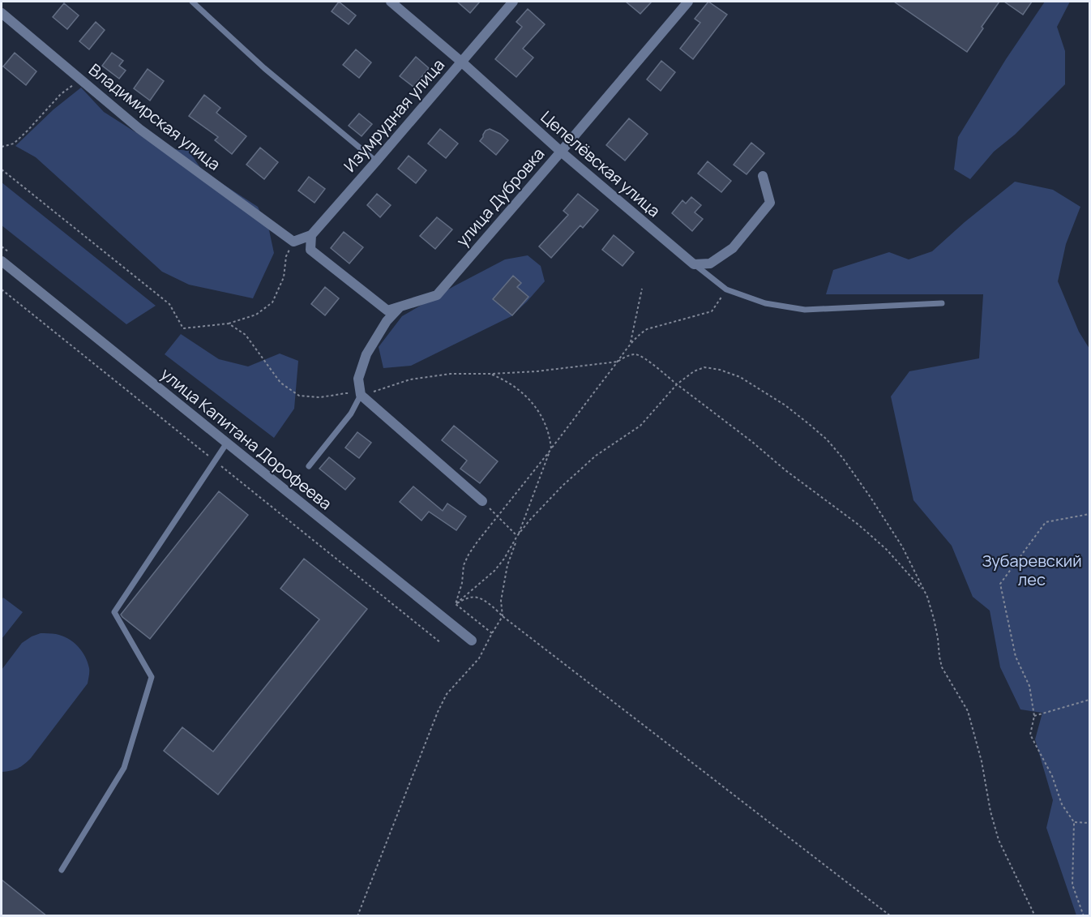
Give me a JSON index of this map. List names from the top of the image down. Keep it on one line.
{"streets":{"street":["Изумрудная улица","Владимирская улица","Цепелёвская улица","улица Дубровка","улица Капитана Дорофеева"]},"crossings":[["Изумрудная улица","Цепелёвская улица"],["Изумрудная улица","улица Дубровка"],["Цепелёвская улица","улица Дубровка"]],"parks":["Зубаревский лес"]}
